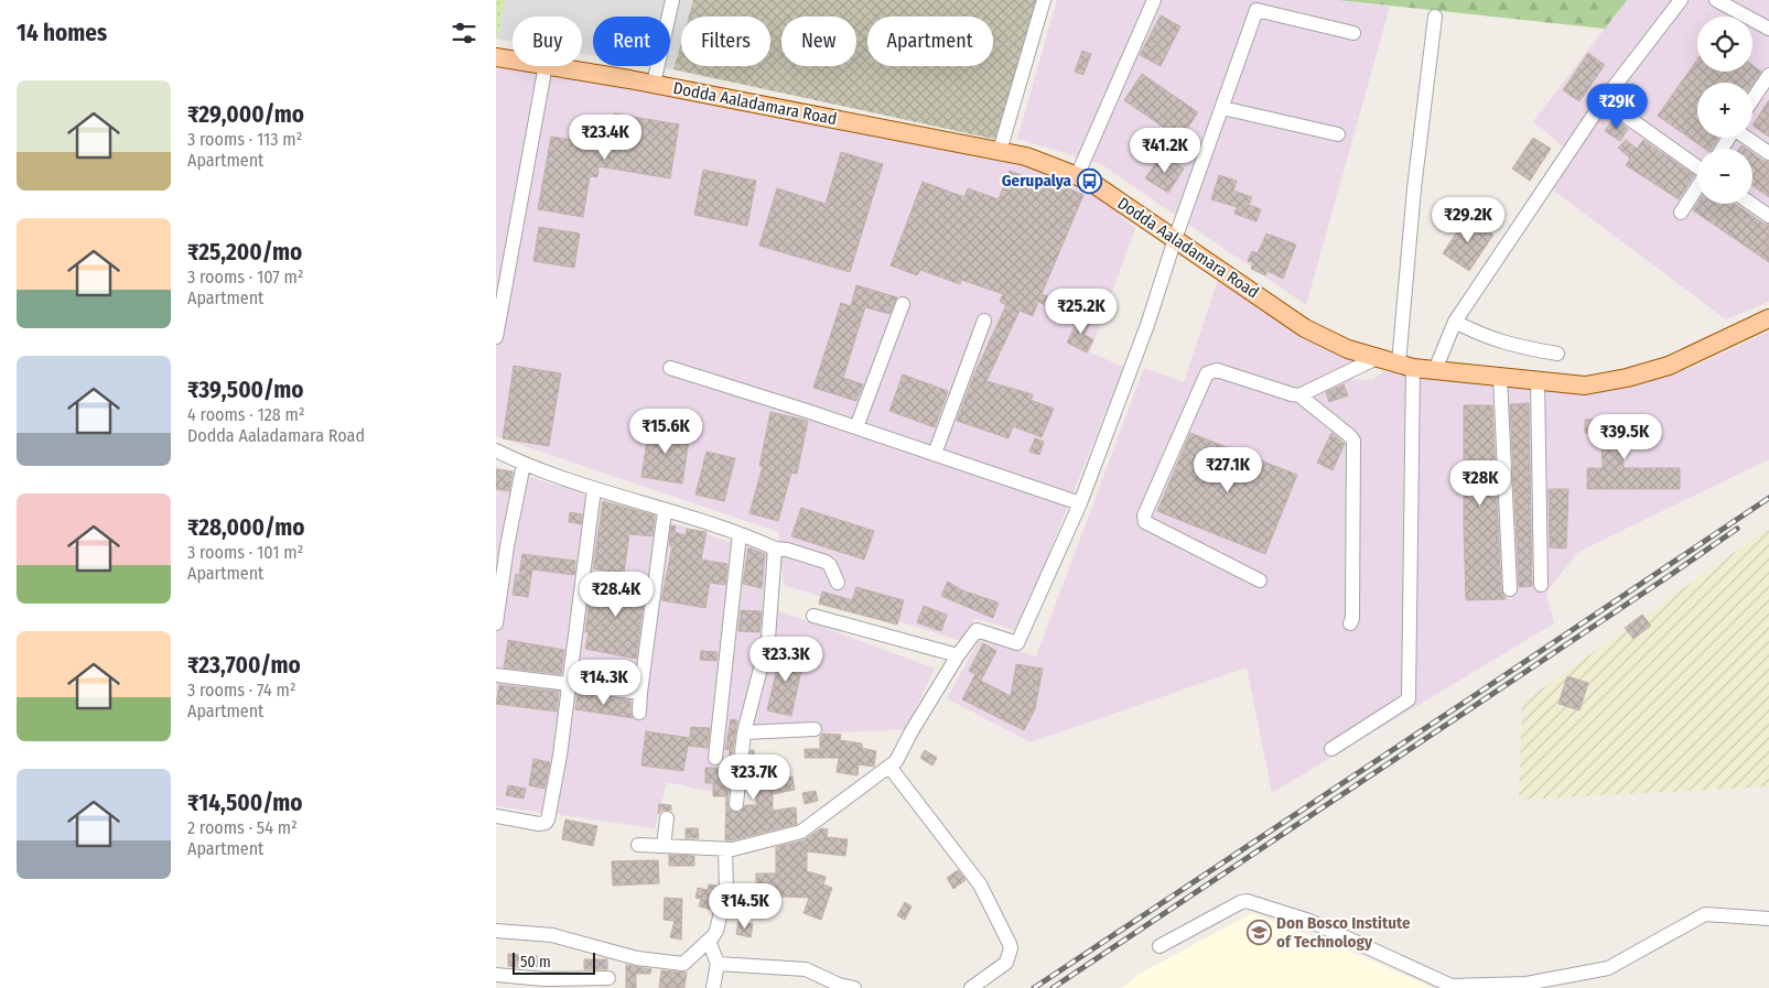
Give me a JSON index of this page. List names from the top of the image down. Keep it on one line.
{"streets":{"main road":["Dodda Aaladamara Road"]},"places":{"bus stop":["Gerupalya"],"school or university":["Don Bosco Institute of Technology"]},"scale_bar":"50 m","page":{"heading":"14 homes","map_buttons":["+","−"],"chip":["Buy","Rent","Filters","New","Apartment"],"list":[{"name":"₹29,000/mo","note":"3 rooms · 113 m² · Apartment"},{"name":"₹25,200/mo","note":"3 rooms · 107 m² · Apartment"},{"name":"₹39,500/mo","note":"4 rooms · 128 m² · Dodda Aaladamara Road"},{"name":"₹28,000/mo","note":"3 rooms · 101 m² · Apartment"},{"name":"₹23,700/mo","note":"3 rooms · 74 m² · Apartment"},{"name":"₹14,500/mo","note":"2 rooms · 54 m² · Apartment"}],"price":["₹29K","₹23.4K","₹41.2K","₹29.2K","₹25.2K","₹15.6K","₹39.5K","₹27.1K","₹28K","₹28.4K","₹23.3K","₹14.3K","₹23.7K","₹14.5K"],"scale":"50 m"}}
